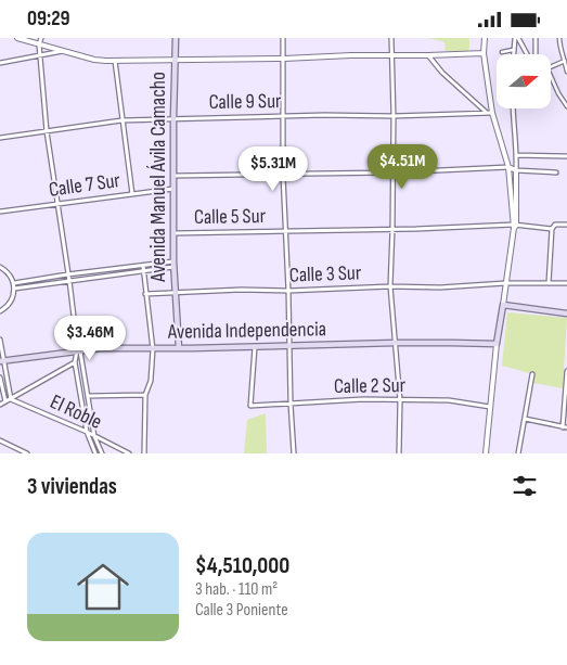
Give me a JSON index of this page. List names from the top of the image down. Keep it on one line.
{"streets":{"main road":["Avenida Manuel Ávila Camacho","Avenida Independencia"],"street":["Calle 9 Sur","Calle 7 Sur","Calle 5 Sur","Calle 3 Sur","Calle 2 Sur","El Roble"]},"crossings":[["Calle 9 Sur","Avenida Manuel Ávila Camacho"],["Avenida Manuel Ávila Camacho","Calle 7 Sur"],["Avenida Manuel Ávila Camacho","Calle 5 Sur"],["Avenida Manuel Ávila Camacho","Calle 3 Sur"],["Avenida Manuel Ávila Camacho","Avenida Independencia"],["Avenida Independencia","Calle 2 Sur"]],"north":"right","page":{"status":"09:29","price":["$4.51M","$5.31M","$3.46M"],"heading":"3 viviendas","list":[{"name":"$4,510,000","note":"3 hab. · 110 m² · Calle 3 Poniente"}]}}
